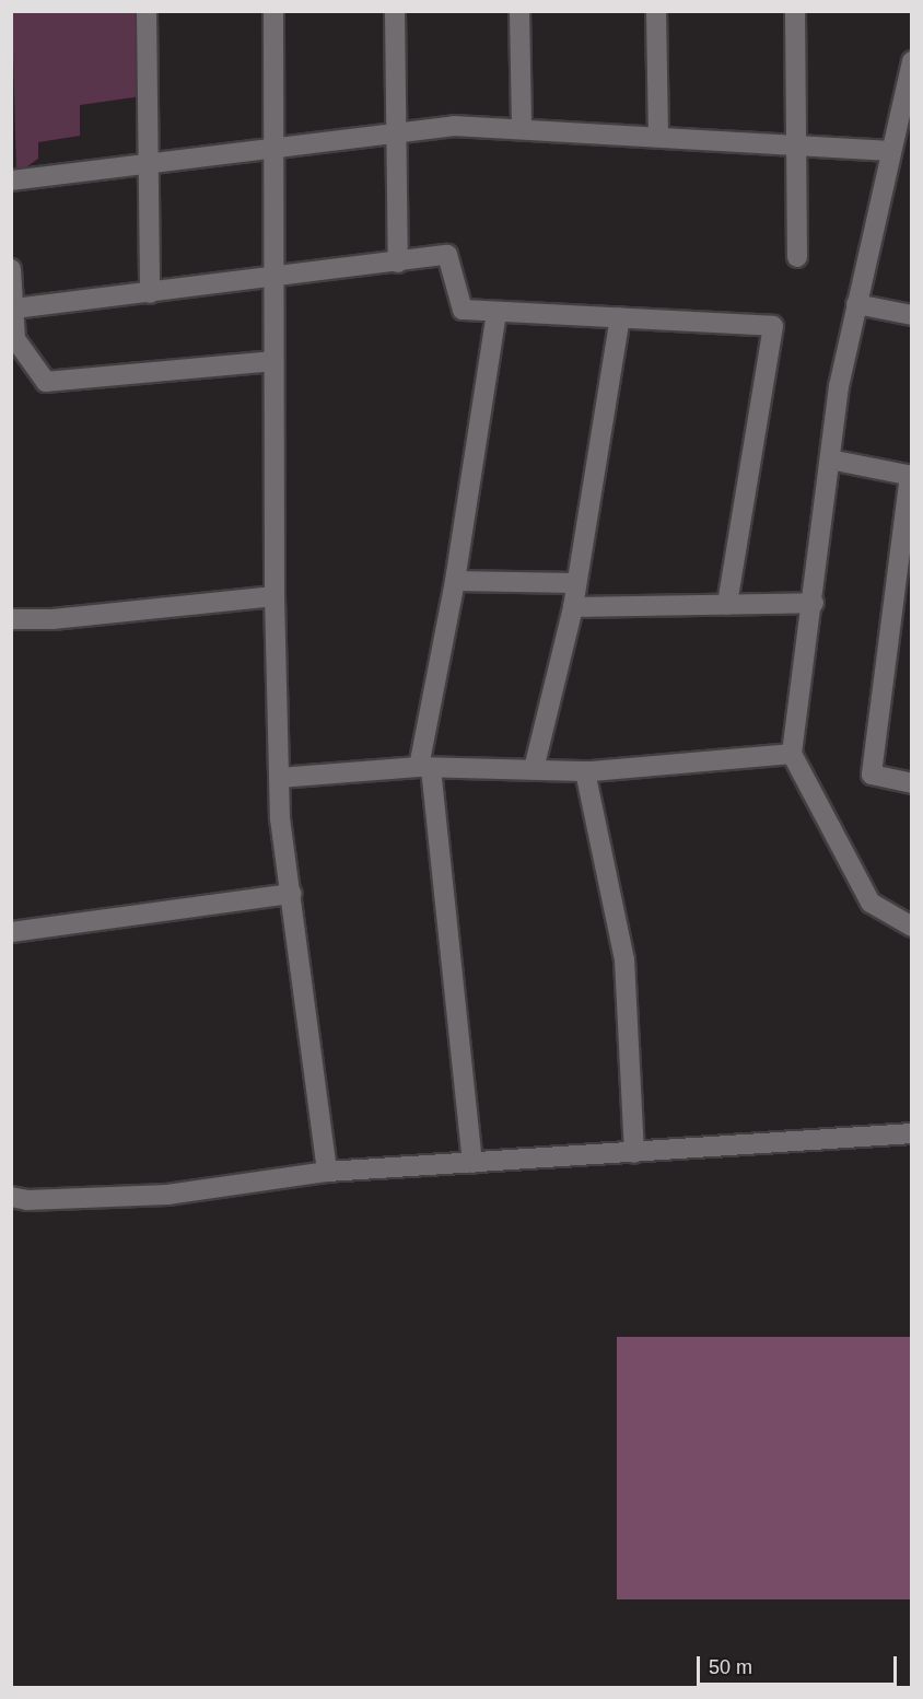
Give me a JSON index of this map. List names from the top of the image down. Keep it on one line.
{"scale_bar":"50 m"}
